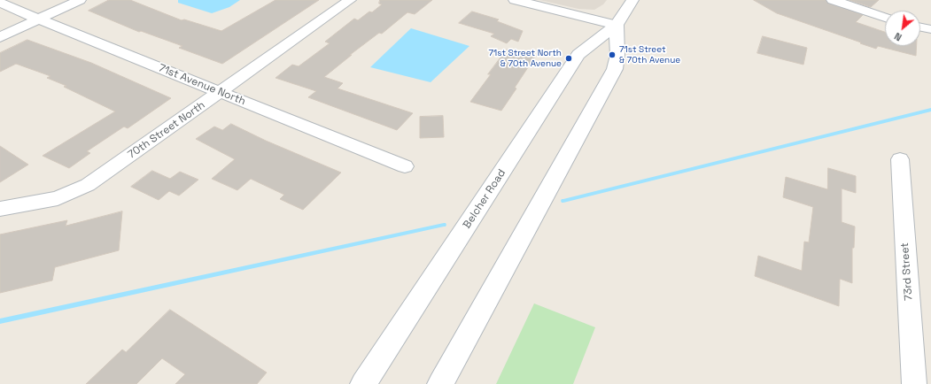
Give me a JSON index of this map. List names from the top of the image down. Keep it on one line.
{"streets":{"main road":["Belcher Road"],"street":["71st Avenue North","70th Street North","73rd Street"]},"crossings":[["71st Avenue North","70th Street North"]],"places":["71st Street & 70th Avenue","71st Street North & 70th Avenue"],"north":"bottom left"}
